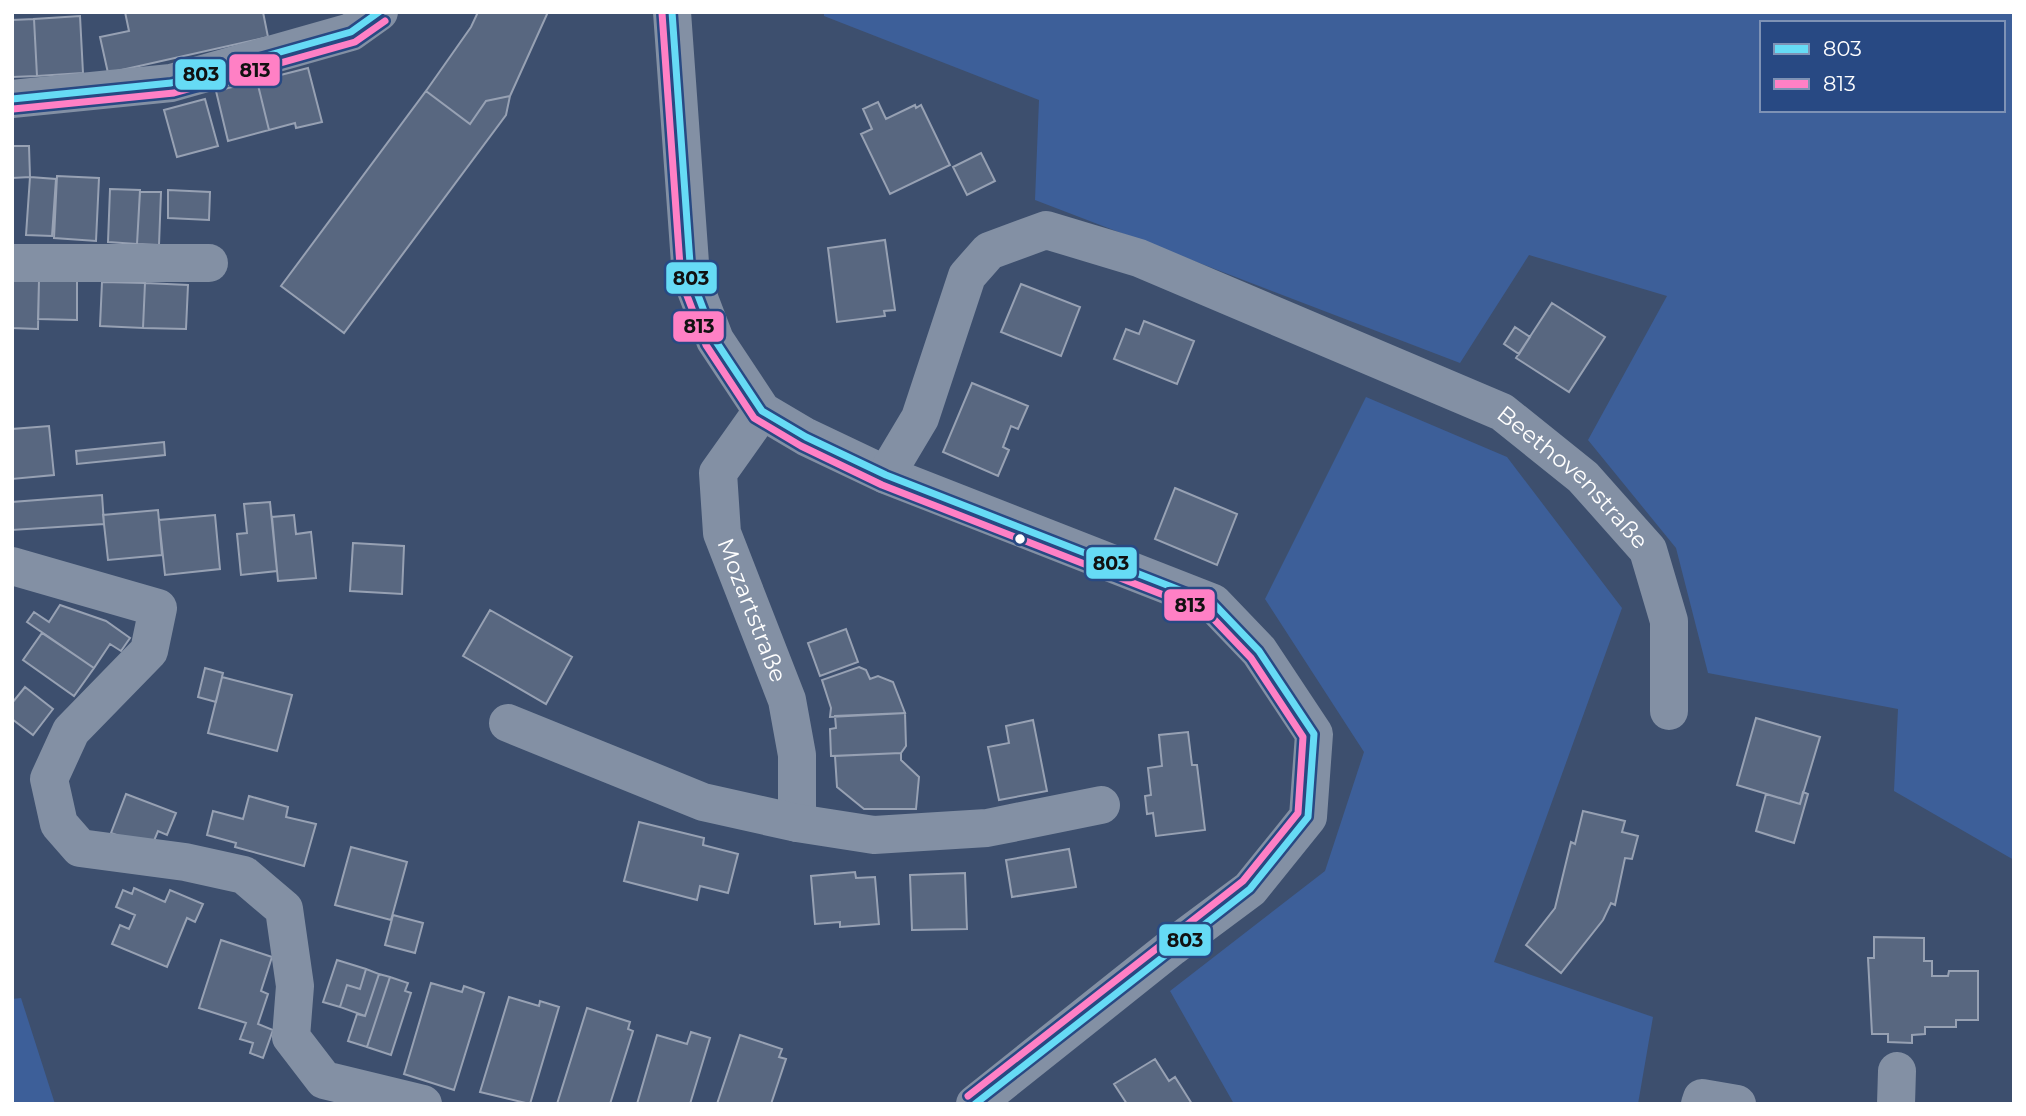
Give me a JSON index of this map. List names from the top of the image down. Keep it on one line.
{"streets":{"street":["Beethovenstraße","Mozartstraße"]},"lines":["transit line 803","transit line 813"],"legend":["803","813"]}
